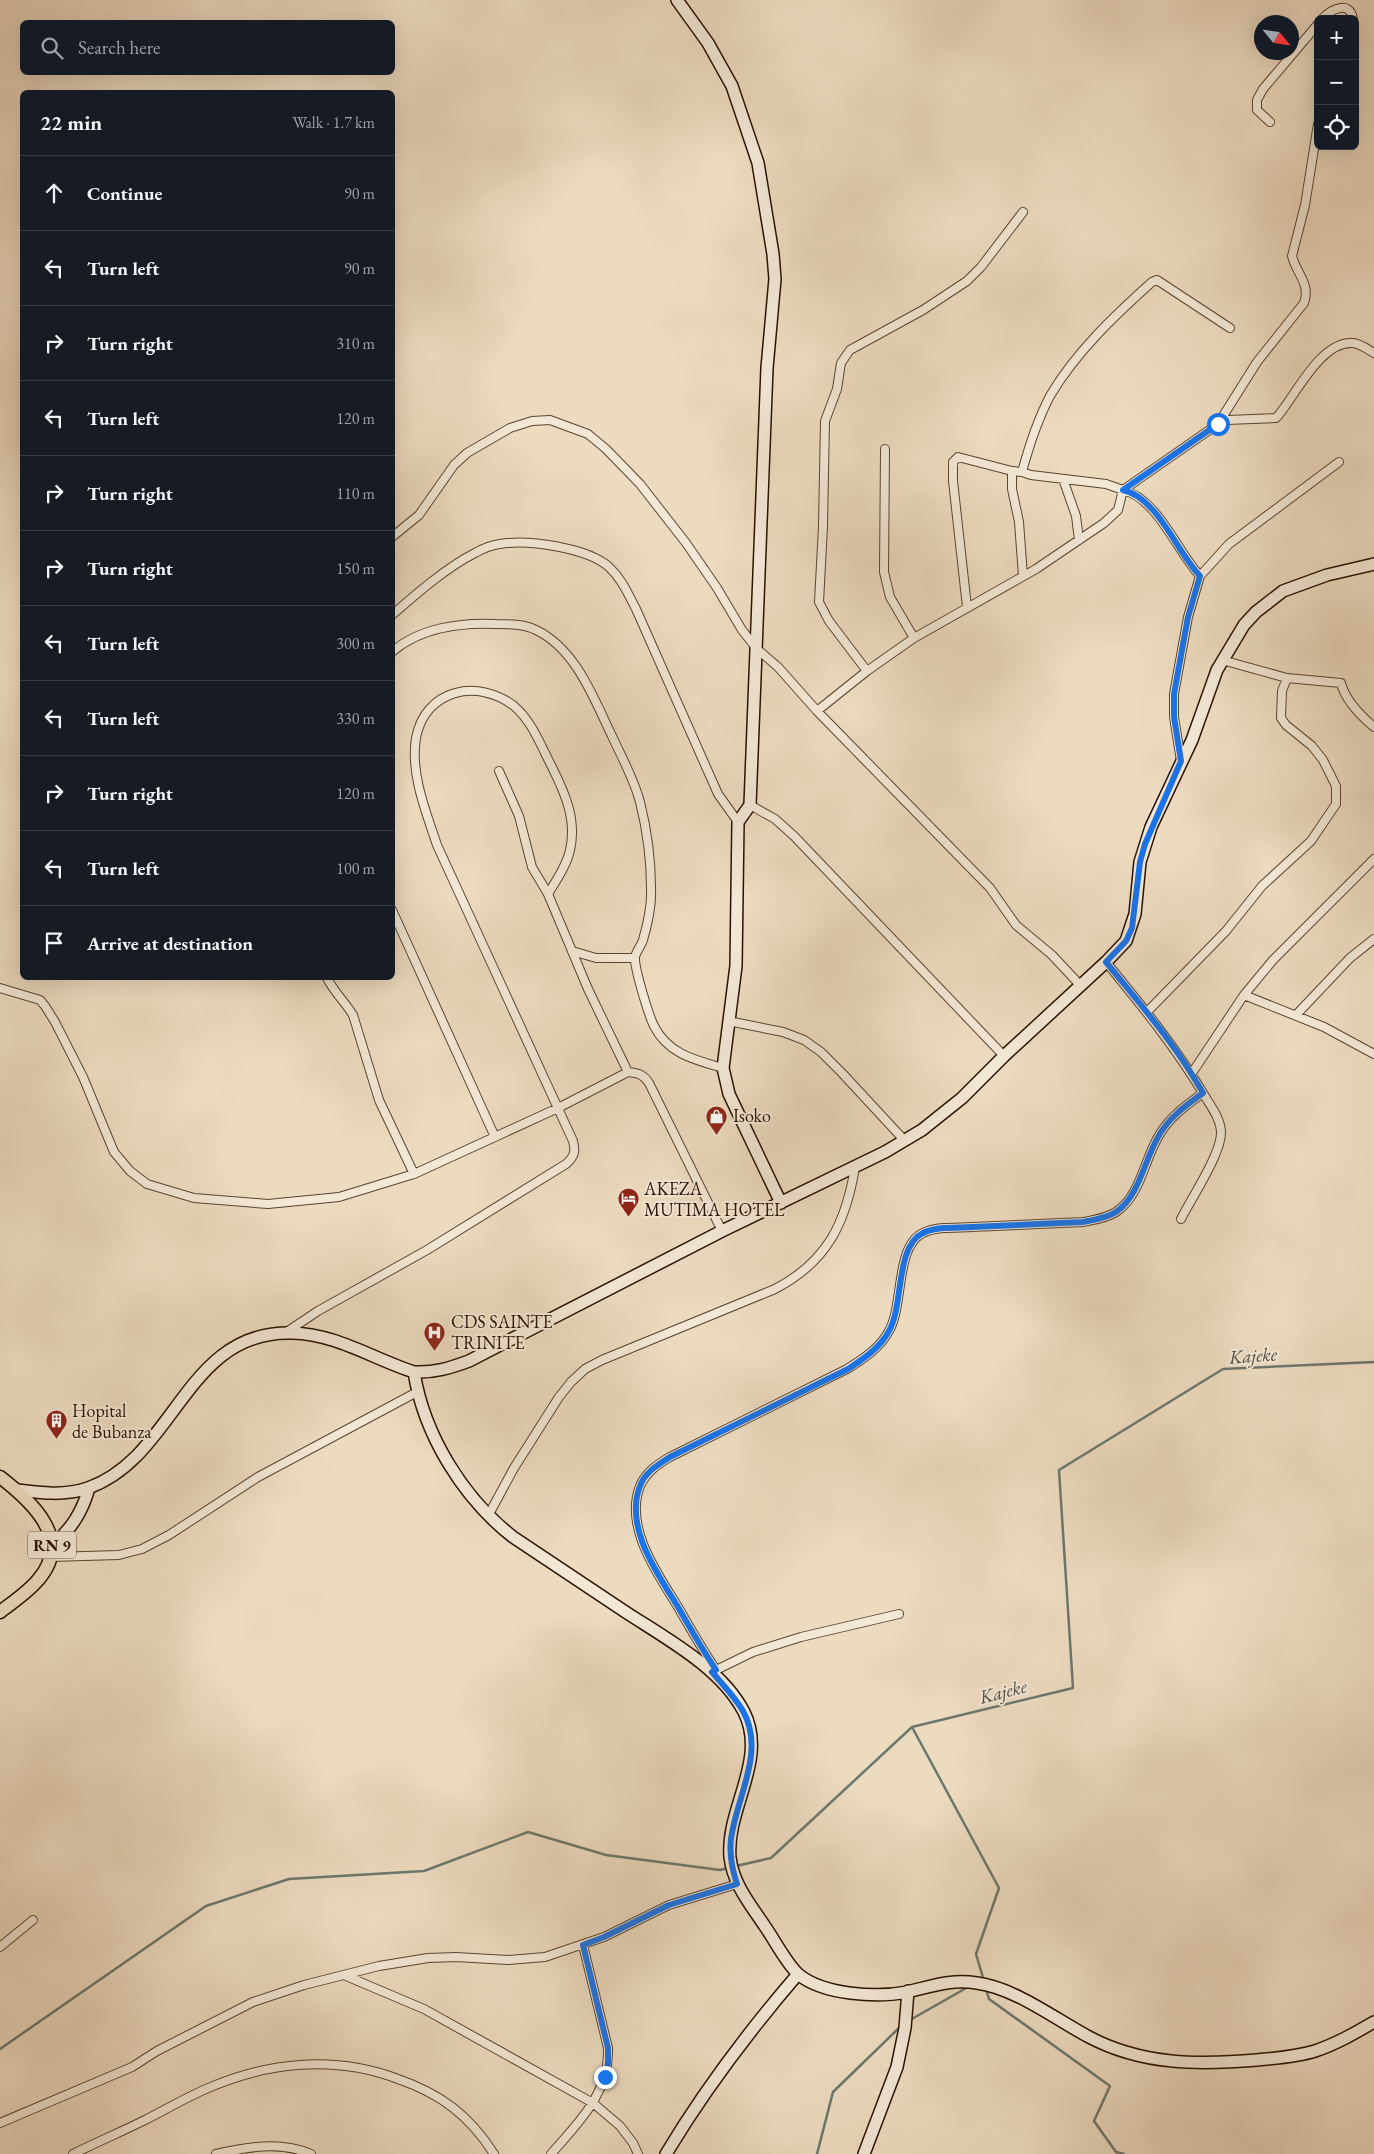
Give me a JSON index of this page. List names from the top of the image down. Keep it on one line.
{"streets":{"main road":["RN 9"]},"water":["Kajeke"],"places":{"shop":["Isoko"],"hotel":["AKEZA MUTIMA HOTEL"],"hospital":["CDS SAINTE TRINITE"],"building":["Hopital de Bubanza"]},"north":"bottom right","page":{"map_buttons":["+","−"],"search":"Search here","heading":["22 min","Walk · 1.7 km"],"list":[["Continue","90 m"],["Turn left","90 m"],["Turn right","310 m"],["Turn left","120 m"],["Turn right","110 m"],["Turn right","150 m"],["Turn left","300 m"],["Turn left","330 m"],["Turn right","120 m"],["Turn left","100 m"],"Arrive at destination"]}}
